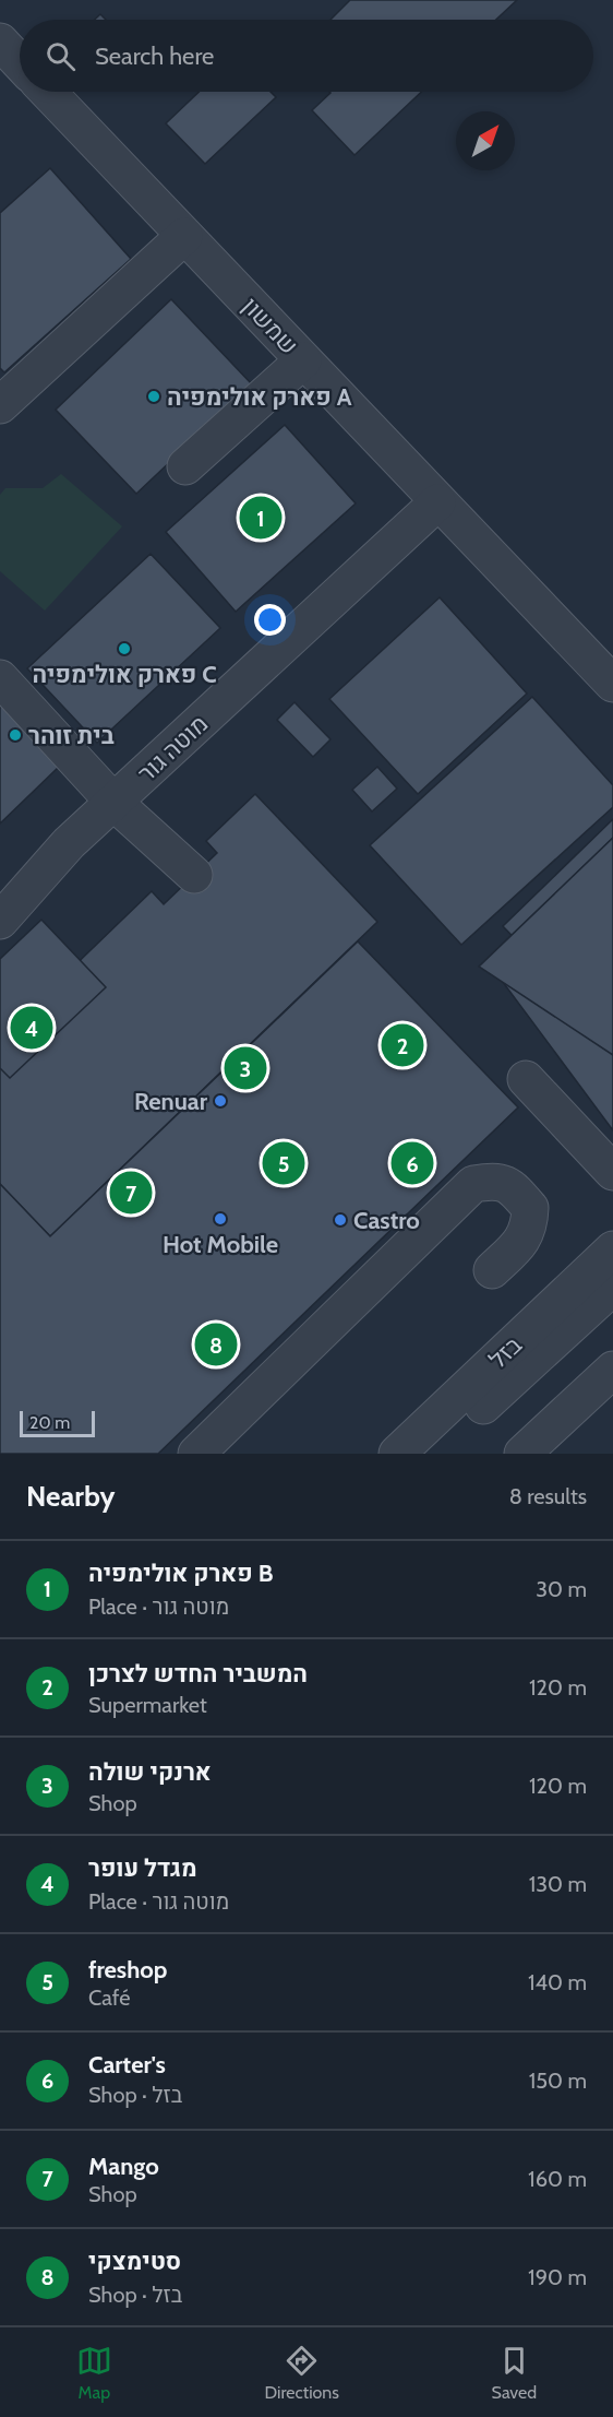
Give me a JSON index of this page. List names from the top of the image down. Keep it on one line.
{"streets":{"street":["שמשון","מוטה גור","בזל"]},"crossings":[["שמשון","מוטה גור"]],"places":["פארק אולימפיה A","פארק אולימפיה C","בית זוהר","Renuar","Hot Mobile","Castro"],"scale_bar":"20 m","north":"top right","page":{"search":"Search here","pins":["1","4","2","3","5","6","7","8"],"scale":"20 m","heading":["Nearby","8 results"],"list":[{"mark":"1","name":"פארק אולימפיה B","note":"Place · מוטה גור","value":"30 m"},{"mark":"2","name":"המשביר החדש לצרכן","note":"Supermarket","value":"120 m"},{"mark":"3","name":"ארנקי שולה","note":"Shop","value":"120 m"},{"mark":"4","name":"מגדל עופר","note":"Place · מוטה גור","value":"130 m"},{"mark":"5","name":"freshop","note":"Café","value":"140 m"},{"mark":"6","name":"Carter's","note":"Shop · בזל","value":"150 m"},{"mark":"7","name":"Mango","note":"Shop","value":"160 m"},{"mark":"8","name":"סטימצקי","note":"Shop · בזל","value":"190 m"}],"nav":["Map","Directions","Saved"]}}
